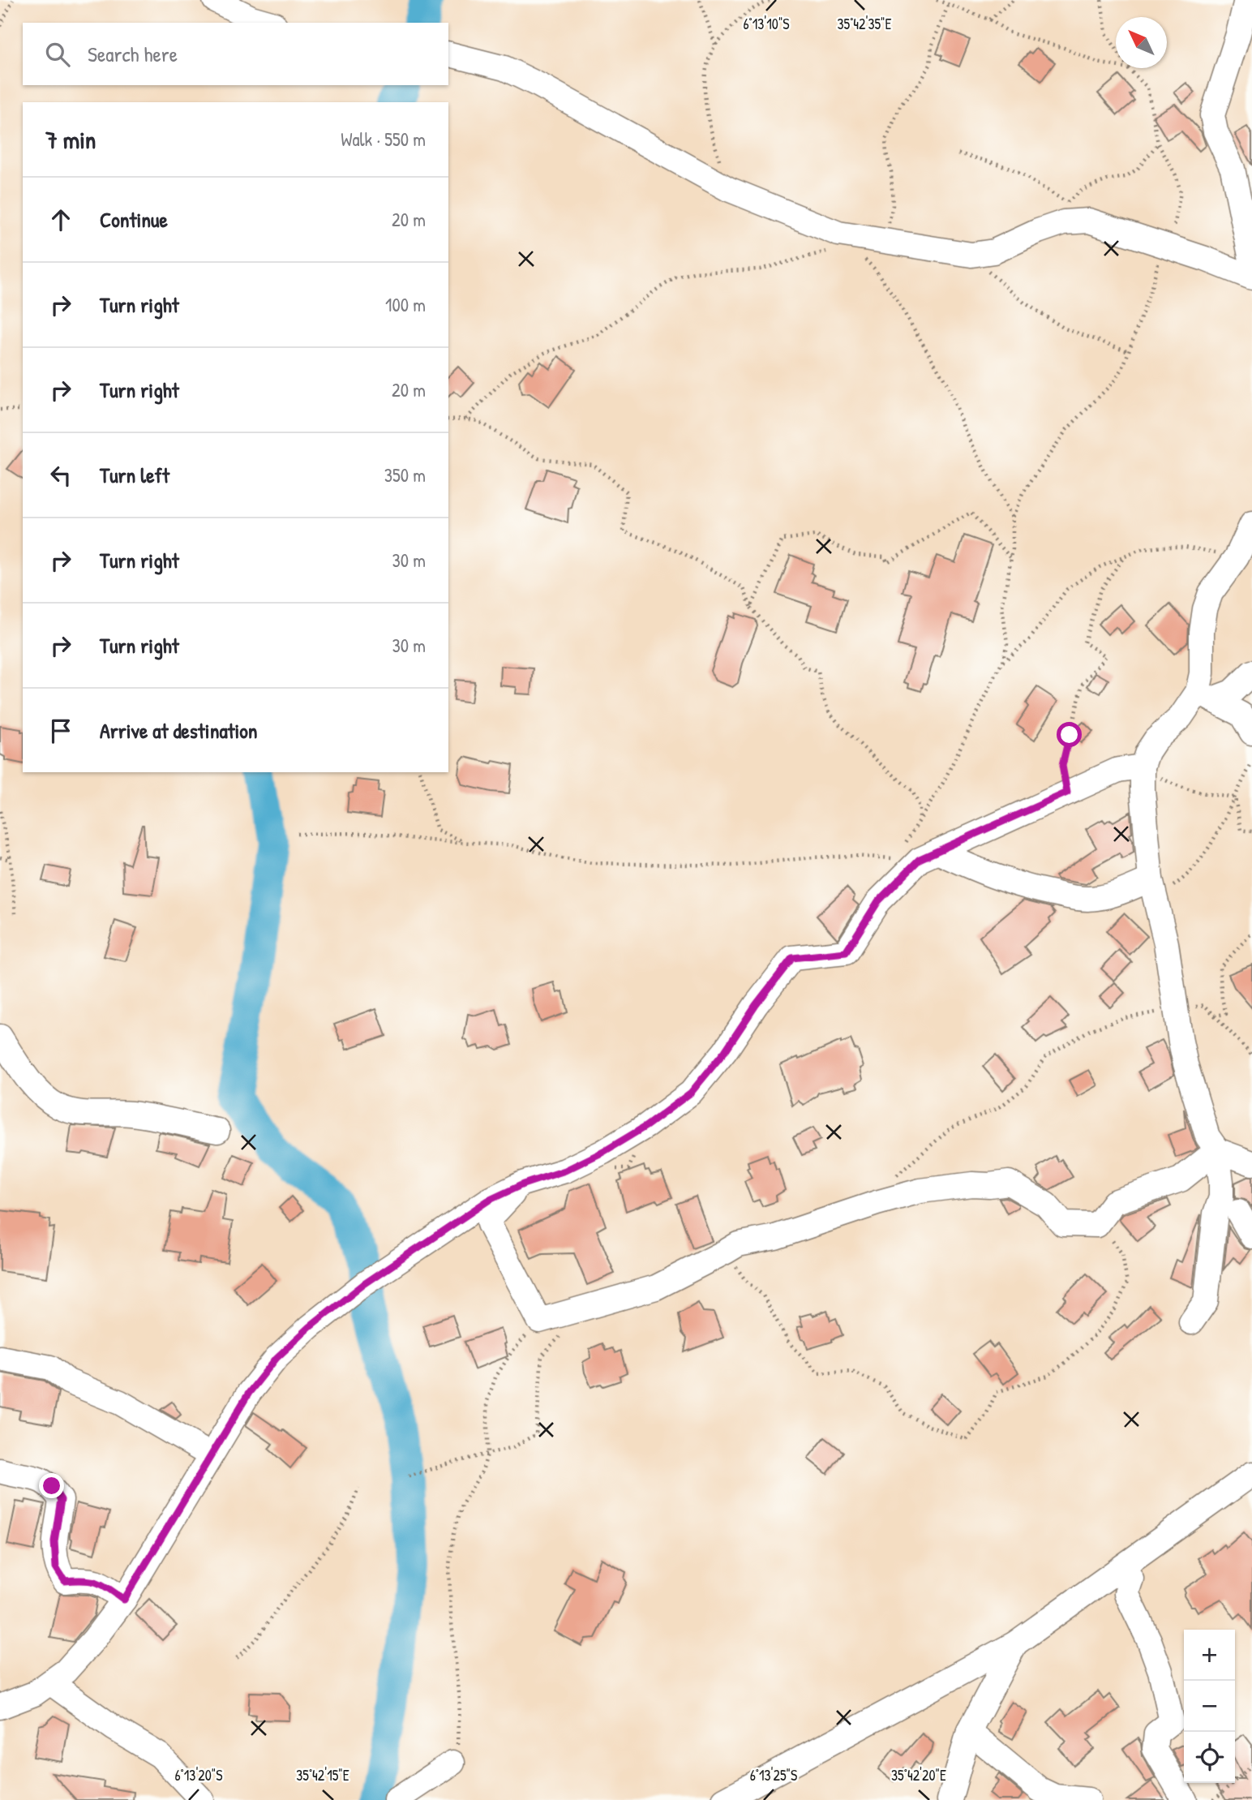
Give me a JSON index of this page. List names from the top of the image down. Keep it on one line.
{"north":"top left","page":{"search":"Search here","heading":["7 min","Walk · 550 m"],"list":[["Continue","20 m"],["Turn right","100 m"],["Turn right","20 m"],["Turn left","350 m"],["Turn right","30 m"],["Turn right","30 m"],"Arrive at destination"],"map_buttons":["+","−"]},"coordinates":["35°42'35\"E","6°13'10\"S","6°13'20\"S","6°13'25\"S","35°42'15\"E","35°42'20\"E"]}
